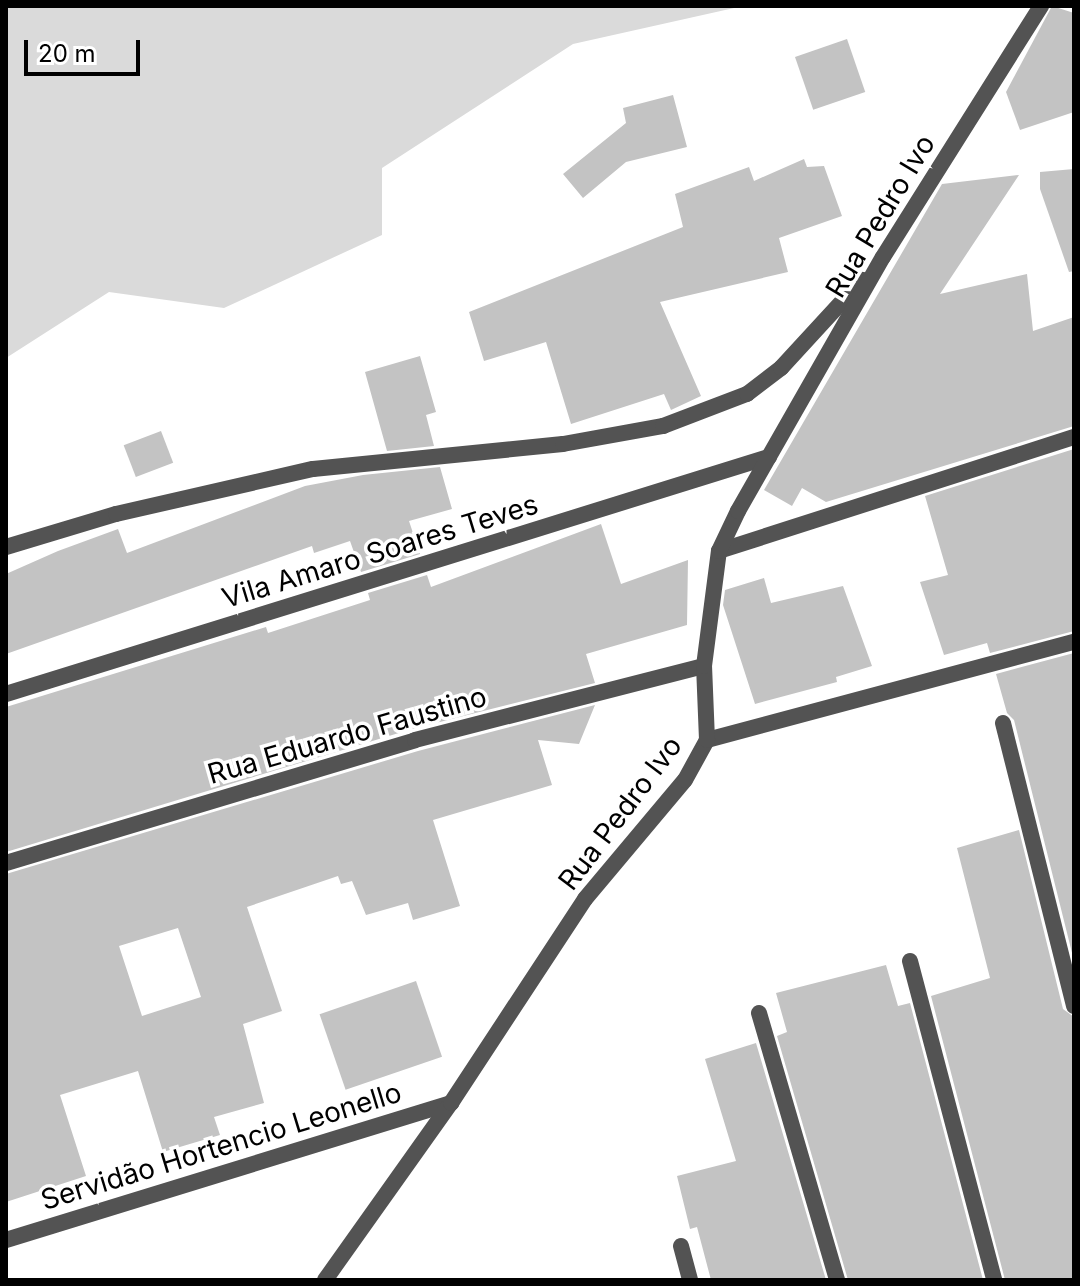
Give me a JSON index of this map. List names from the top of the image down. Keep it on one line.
{"streets":{"street":["Rua Pedro Ivo","Vila Amaro Soares Teves","Rua Eduardo Faustino","Servidão Hortencio Leonello"]},"crossings":[["Rua Pedro Ivo","Vila Amaro Soares Teves"],["Rua Pedro Ivo","Rua Eduardo Faustino"],["Rua Pedro Ivo","Servidão Hortencio Leonello"]],"scale_bar":"20 m"}
